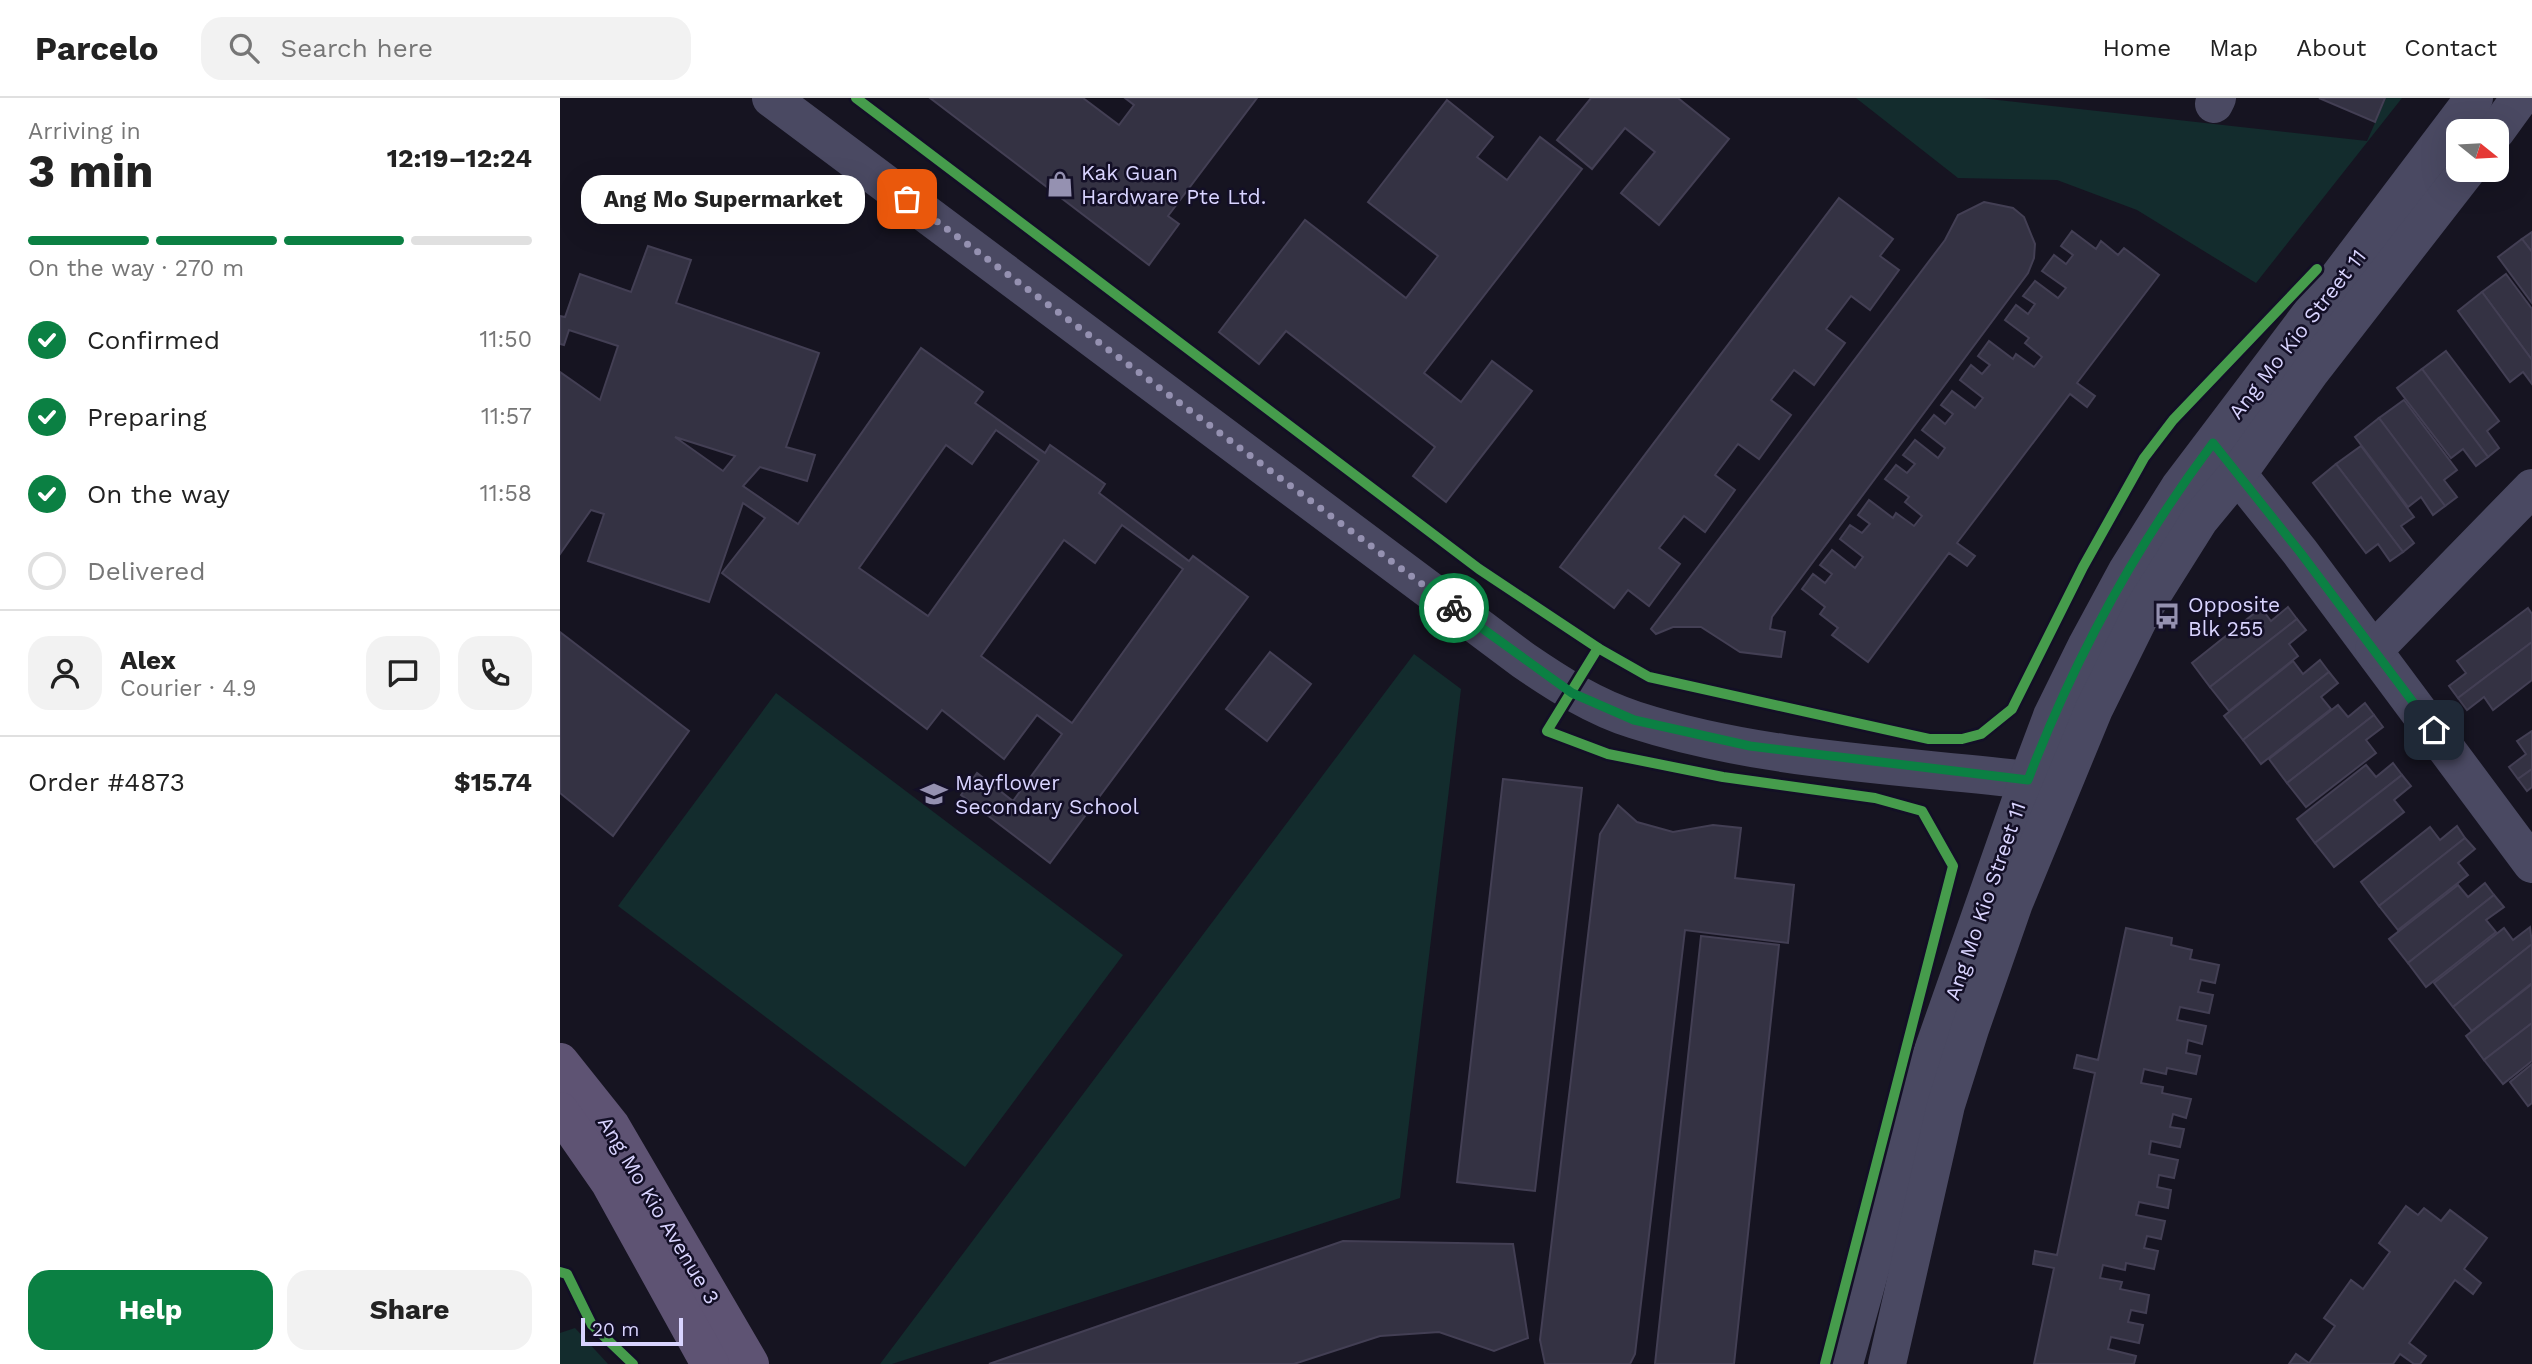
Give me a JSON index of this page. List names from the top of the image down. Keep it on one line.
{"streets":{"main road":["Ang Mo Kio Avenue 3"],"street":["Ang Mo Kio Street 11"]},"places":{"shop":["Kak Guan Hardware Pte Ltd."],"other":["Ang Mo Supermarket"],"bus stop":["Opposite Blk 255"],"school or university":["Mayflower Secondary School"]},"scale_bar":"20 m","north":"right","page":{"header":"Parcelo","search":"Search here","nav":["Home","Map","About","Contact"],"heading":["3 min","Arriving in","12:19–12:24"],"panel":["Alex","Courier · 4.9","Order #4873","$15.74"],"bubble":"Ang Mo Supermarket","bar":"On the way · 270 m","list":[["Confirmed","11:50"],["Preparing","11:57"],["On the way","11:58"],"Delivered"],"buttons":["Help","Share"],"scale":"20 m"}}
